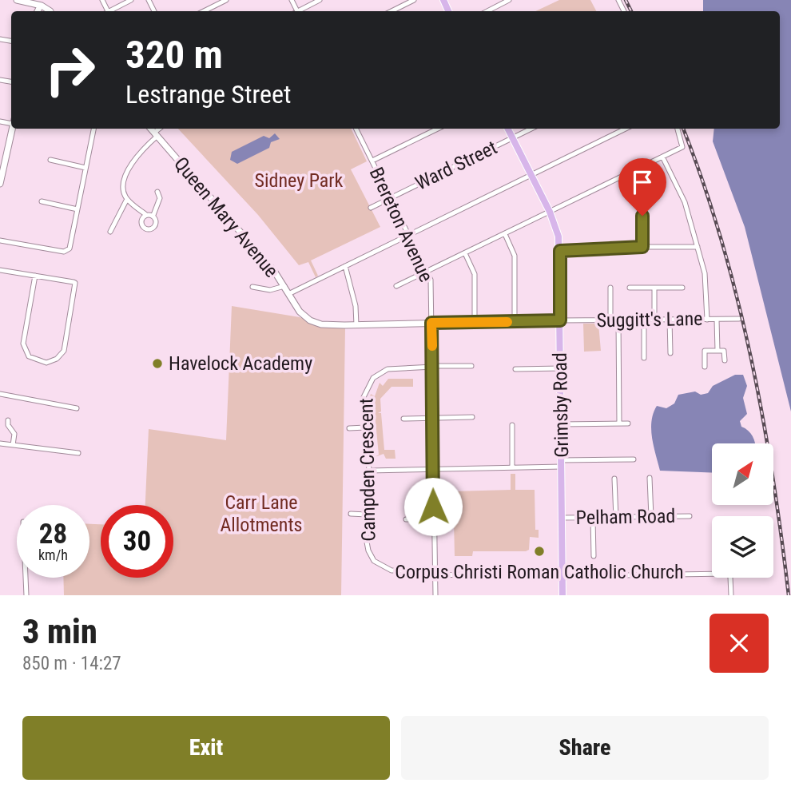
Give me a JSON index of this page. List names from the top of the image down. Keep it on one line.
{"streets":{"main road":["Grimsby Road"],"street":["Ward Street","Queen Mary Avenue","Brereton Avenue","Suggitt's Lane","Campden Crescent","Pelham Road"]},"crossings":[["Ward Street","Brereton Avenue"],["Ward Street","Grimsby Road"],["Brereton Avenue","Campden Crescent"],["Suggitt's Lane","Grimsby Road"],["Grimsby Road","Pelham Road"]],"parks":["Sidney Park","Carr Lane Allotments"],"places":["Havelock Academy","Corpus Christi Roman Catholic Church"],"north":"top right","page":{"turn":["320 m","Lestrange Street"],"speed":"28 km/h","limit":"30","heading":["3 min","850 m · 14:27"],"buttons":["Exit","Share"]}}
